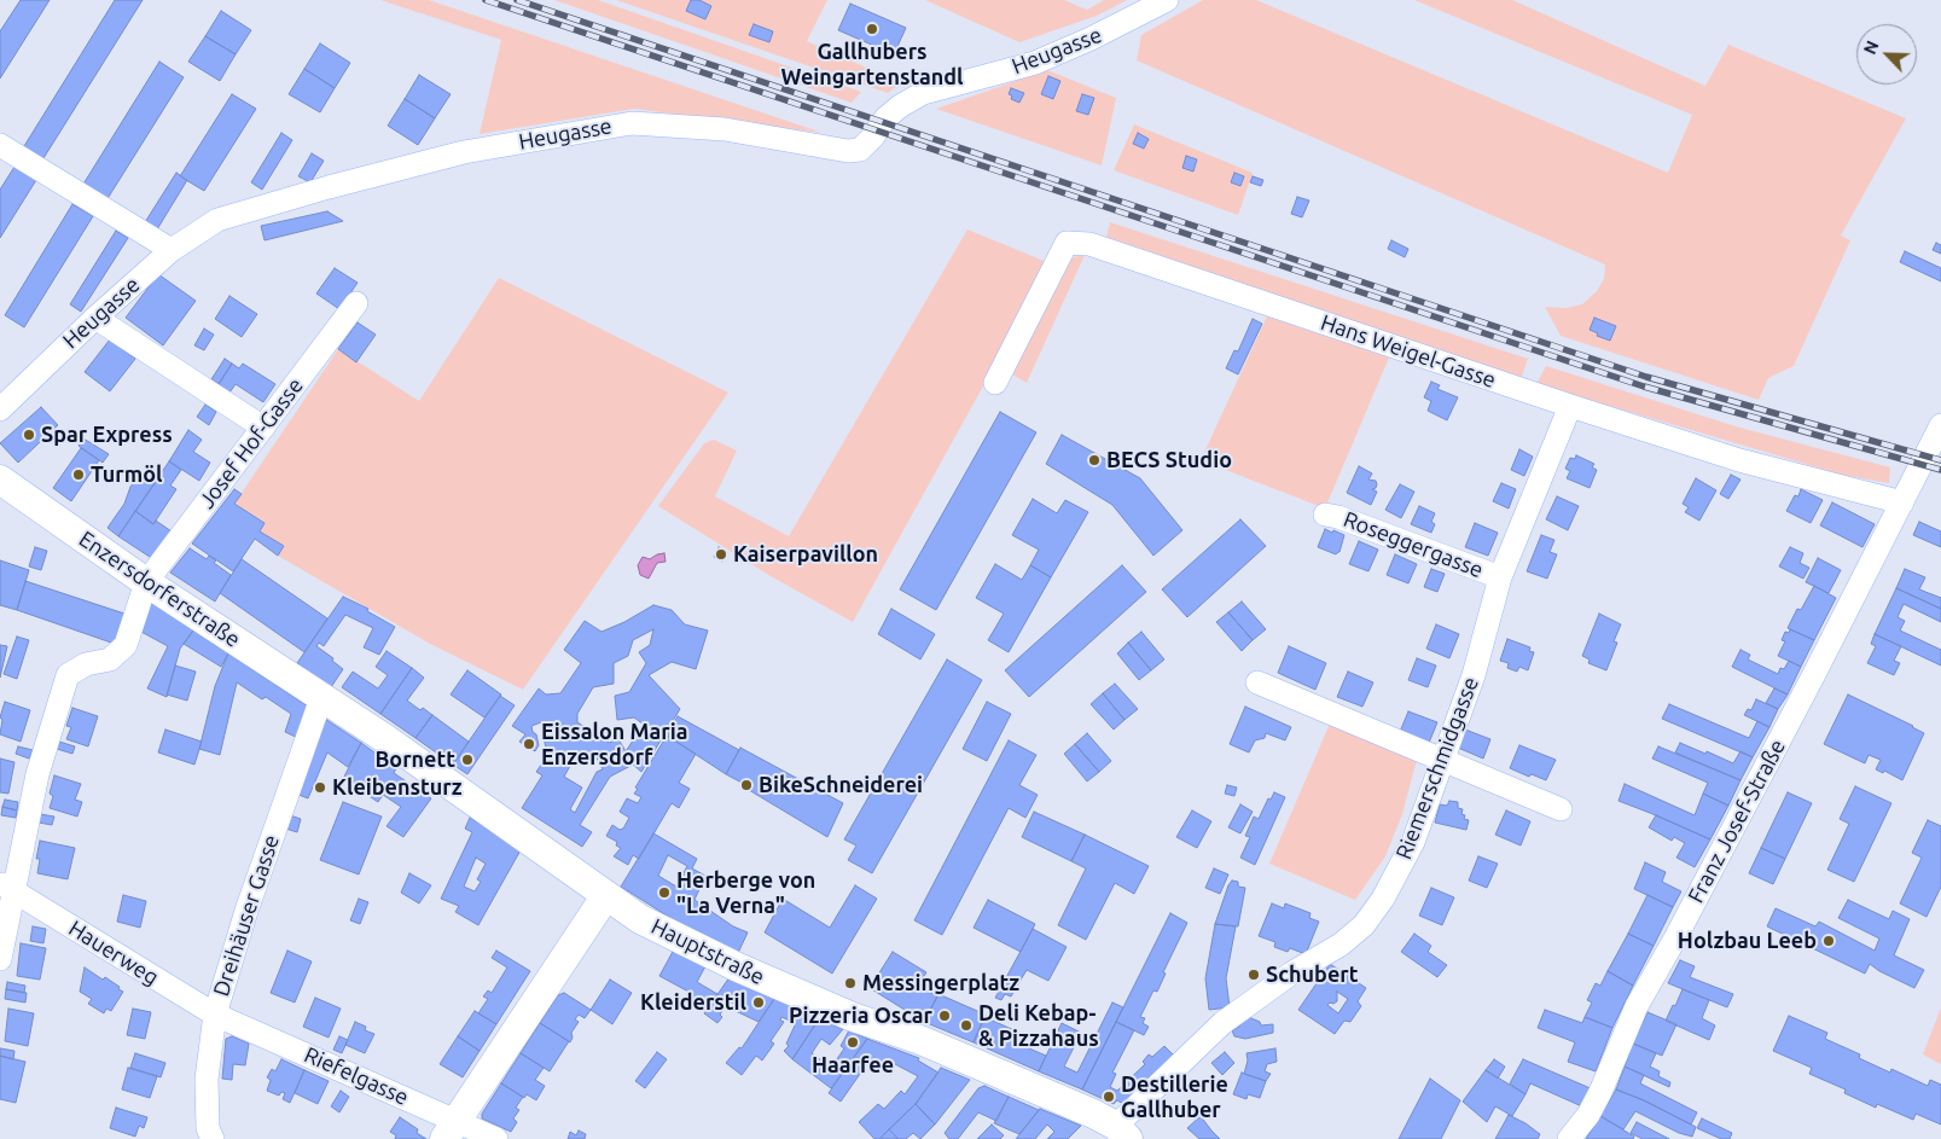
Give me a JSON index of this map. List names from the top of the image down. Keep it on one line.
{"streets":{"main road":["Enzersdorferstraße","Hauptstraße"],"street":["Heugasse","Hans Weigel-Gasse","Josef Hof-Gasse","Roseggergasse","Riemerschmidgasse","Franz Josef-Straße","Dreihäuser Gasse","Hauerweg","Riefelgasse"]},"crossings":[["Hans Weigel-Gasse","Riemerschmidgasse"],["Hans Weigel-Gasse","Franz Josef-Straße"],["Josef Hof-Gasse","Enzersdorferstraße"],["Josef Hof-Gasse","Hauerweg"],["Roseggergasse","Riemerschmidgasse"],["Enzersdorferstraße","Dreihäuser Gasse"],["Enzersdorferstraße","Hauptstraße"],["Riemerschmidgasse","Hauptstraße"],["Dreihäuser Gasse","Hauptstraße"],["Dreihäuser Gasse","Hauerweg"],["Dreihäuser Gasse","Riefelgasse"],["Hauerweg","Riefelgasse"]],"places":["Gallhubers Weingartenstandl","Spar Express","BECS Studio","Turmöl","Kaiserpavillon","Eissalon Maria Enzersdorf","Bornett","BikeSchneiderei","Kleibensturz","Herberge von \"La Verna\"","Holzbau Leeb","Schubert","Messingerplatz","Kleiderstil","Pizzeria Oscar","Deli Kebap- & Pizzahaus","Haarfee","Destillerie Gallhuber"],"north":"top left"}
